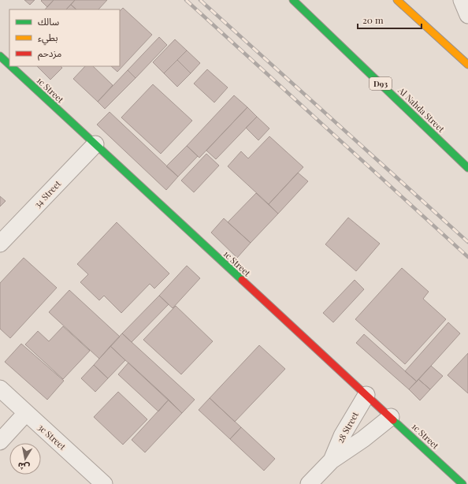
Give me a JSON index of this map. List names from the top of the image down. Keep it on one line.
{"streets":{"street":["D93","1c Street","Al Nahda Street","34 Street","28 Street","3c Street"]},"crossings":[["1c Street","34 Street"],["1c Street","28 Street"]],"legend":["سالك","بطيء","مزدحم"],"scale_bar":"20 m","north":"bottom"}
